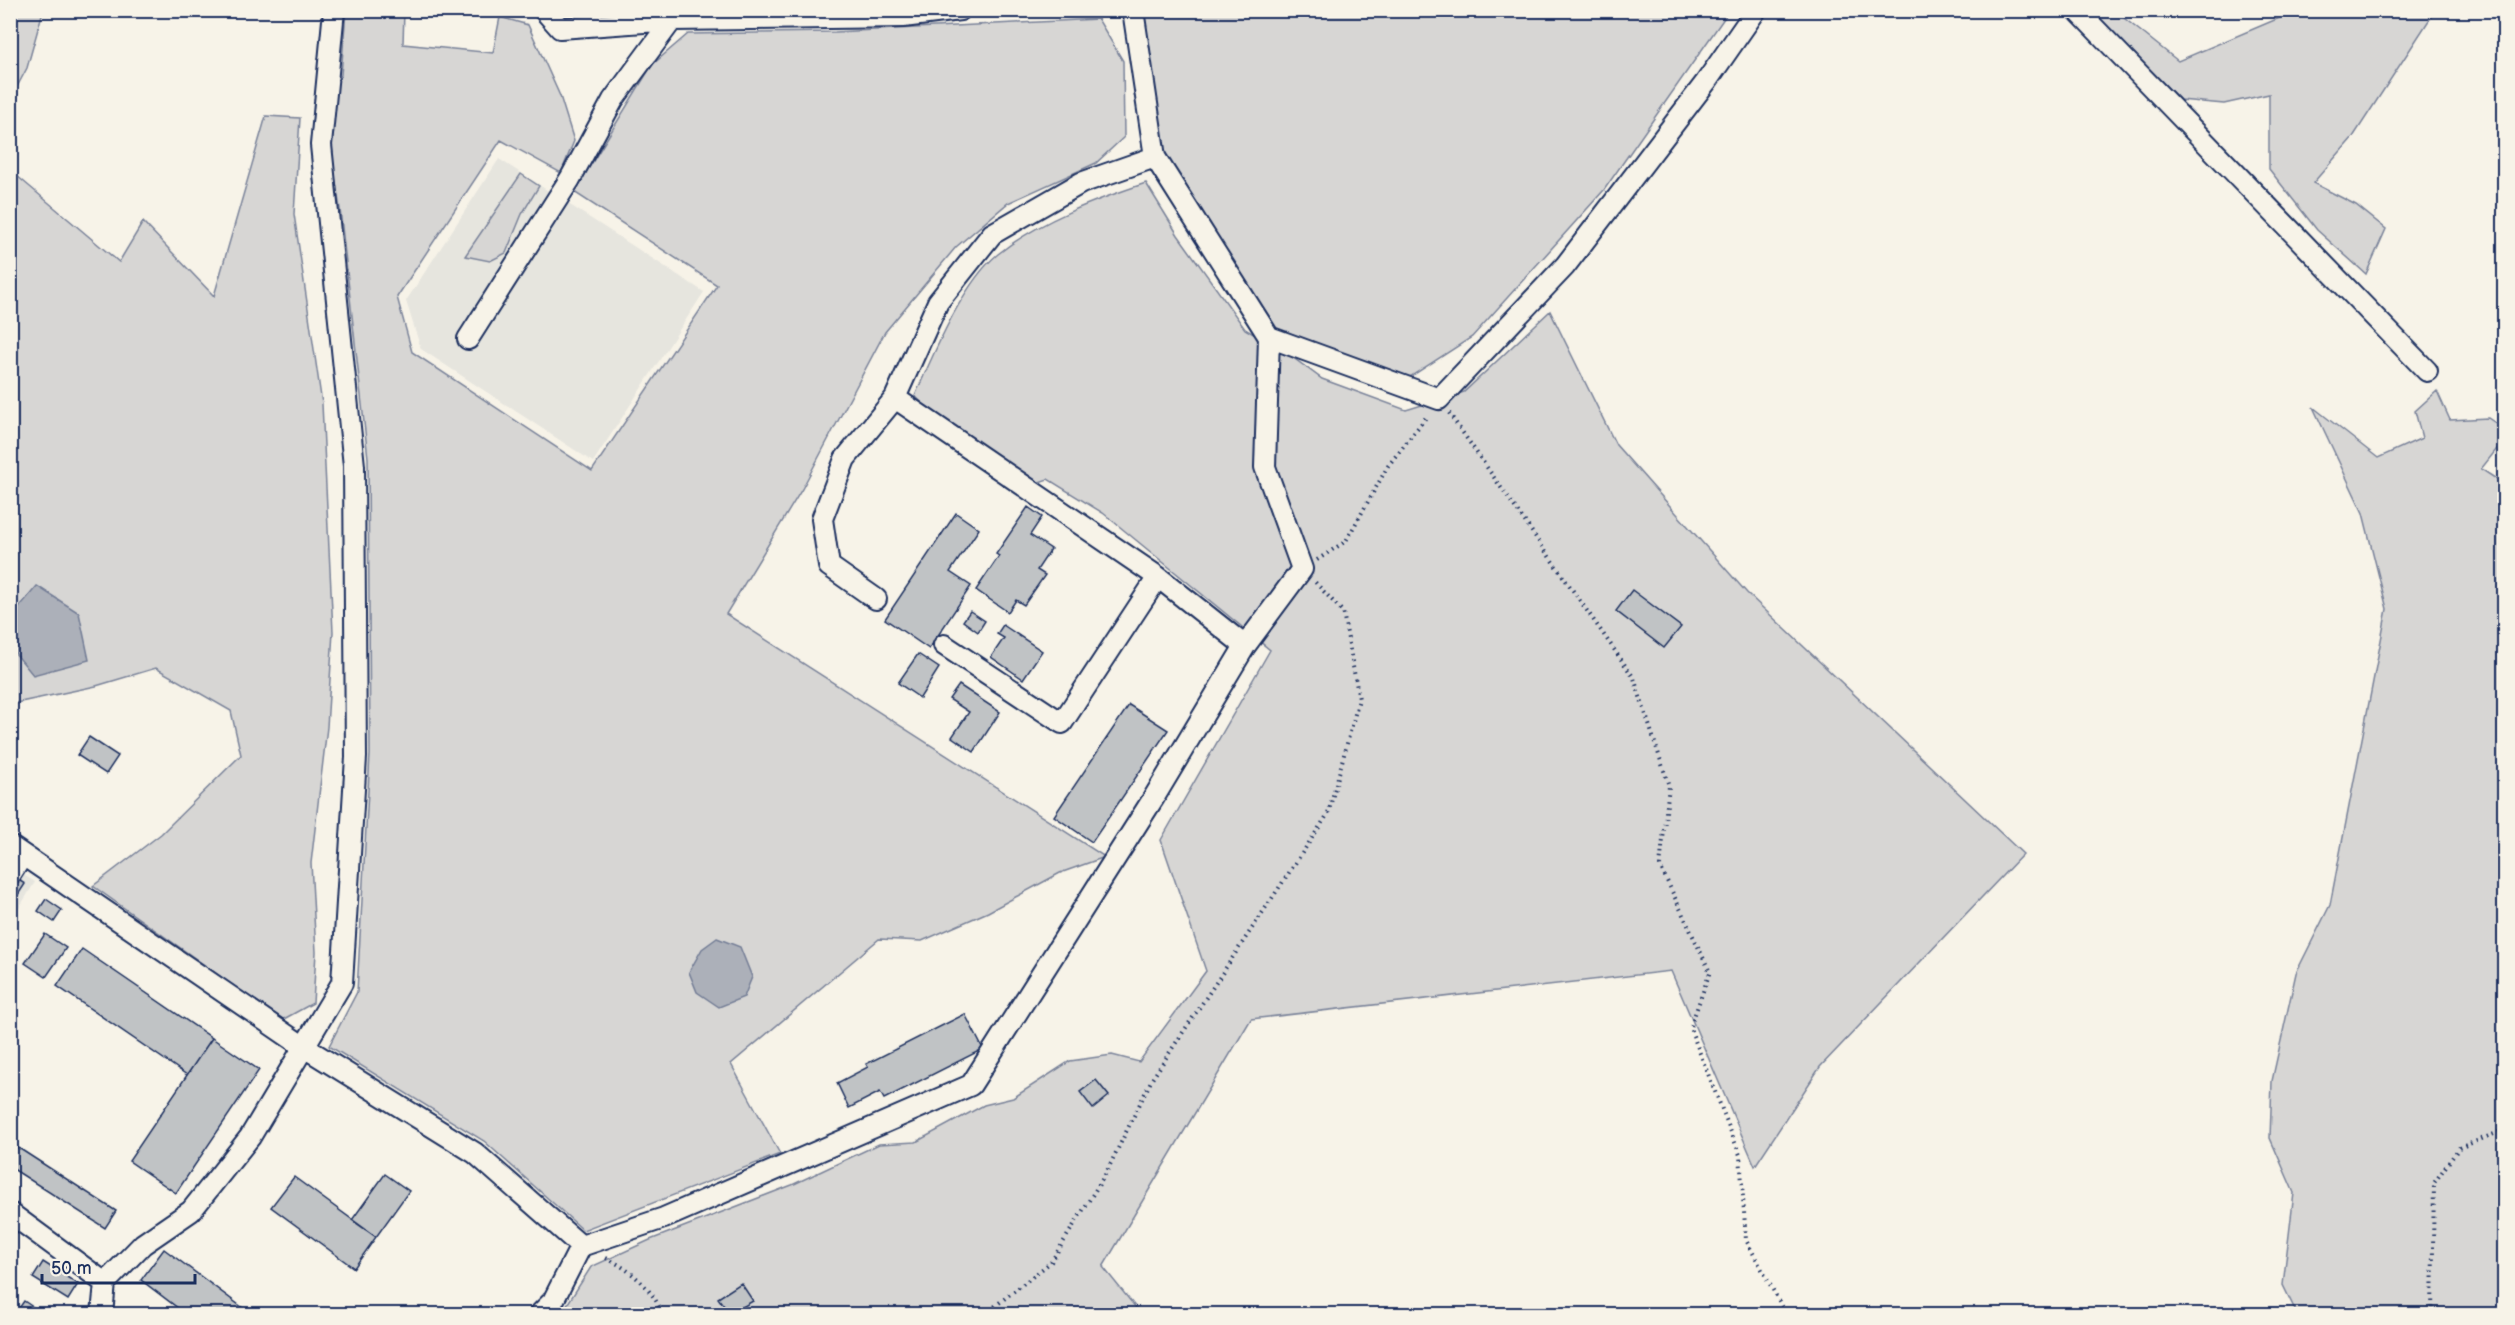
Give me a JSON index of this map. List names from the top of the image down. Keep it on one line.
{"scale_bar":"50 m"}
